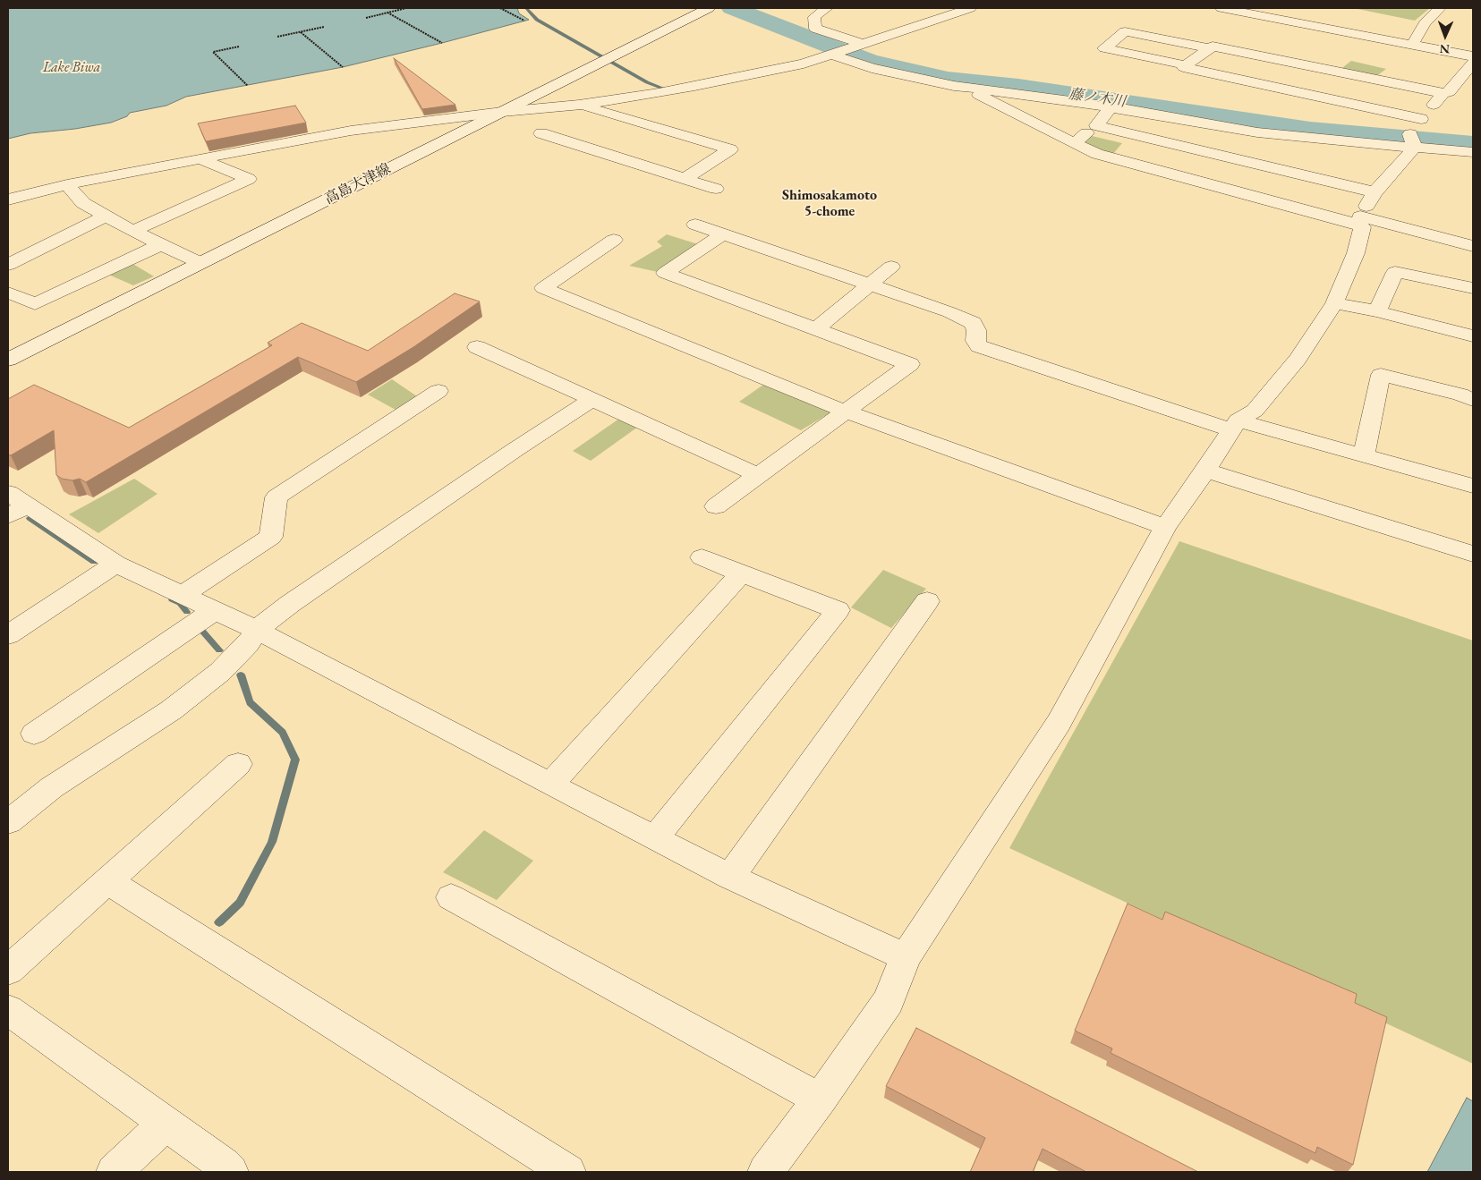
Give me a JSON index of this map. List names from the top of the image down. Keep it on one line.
{"streets":{"street":["高島大津線"]},"districts":["Shimosakamoto 5-chome"],"water":["Lake Biwa","藤ノ木川"],"north":"bottom"}
